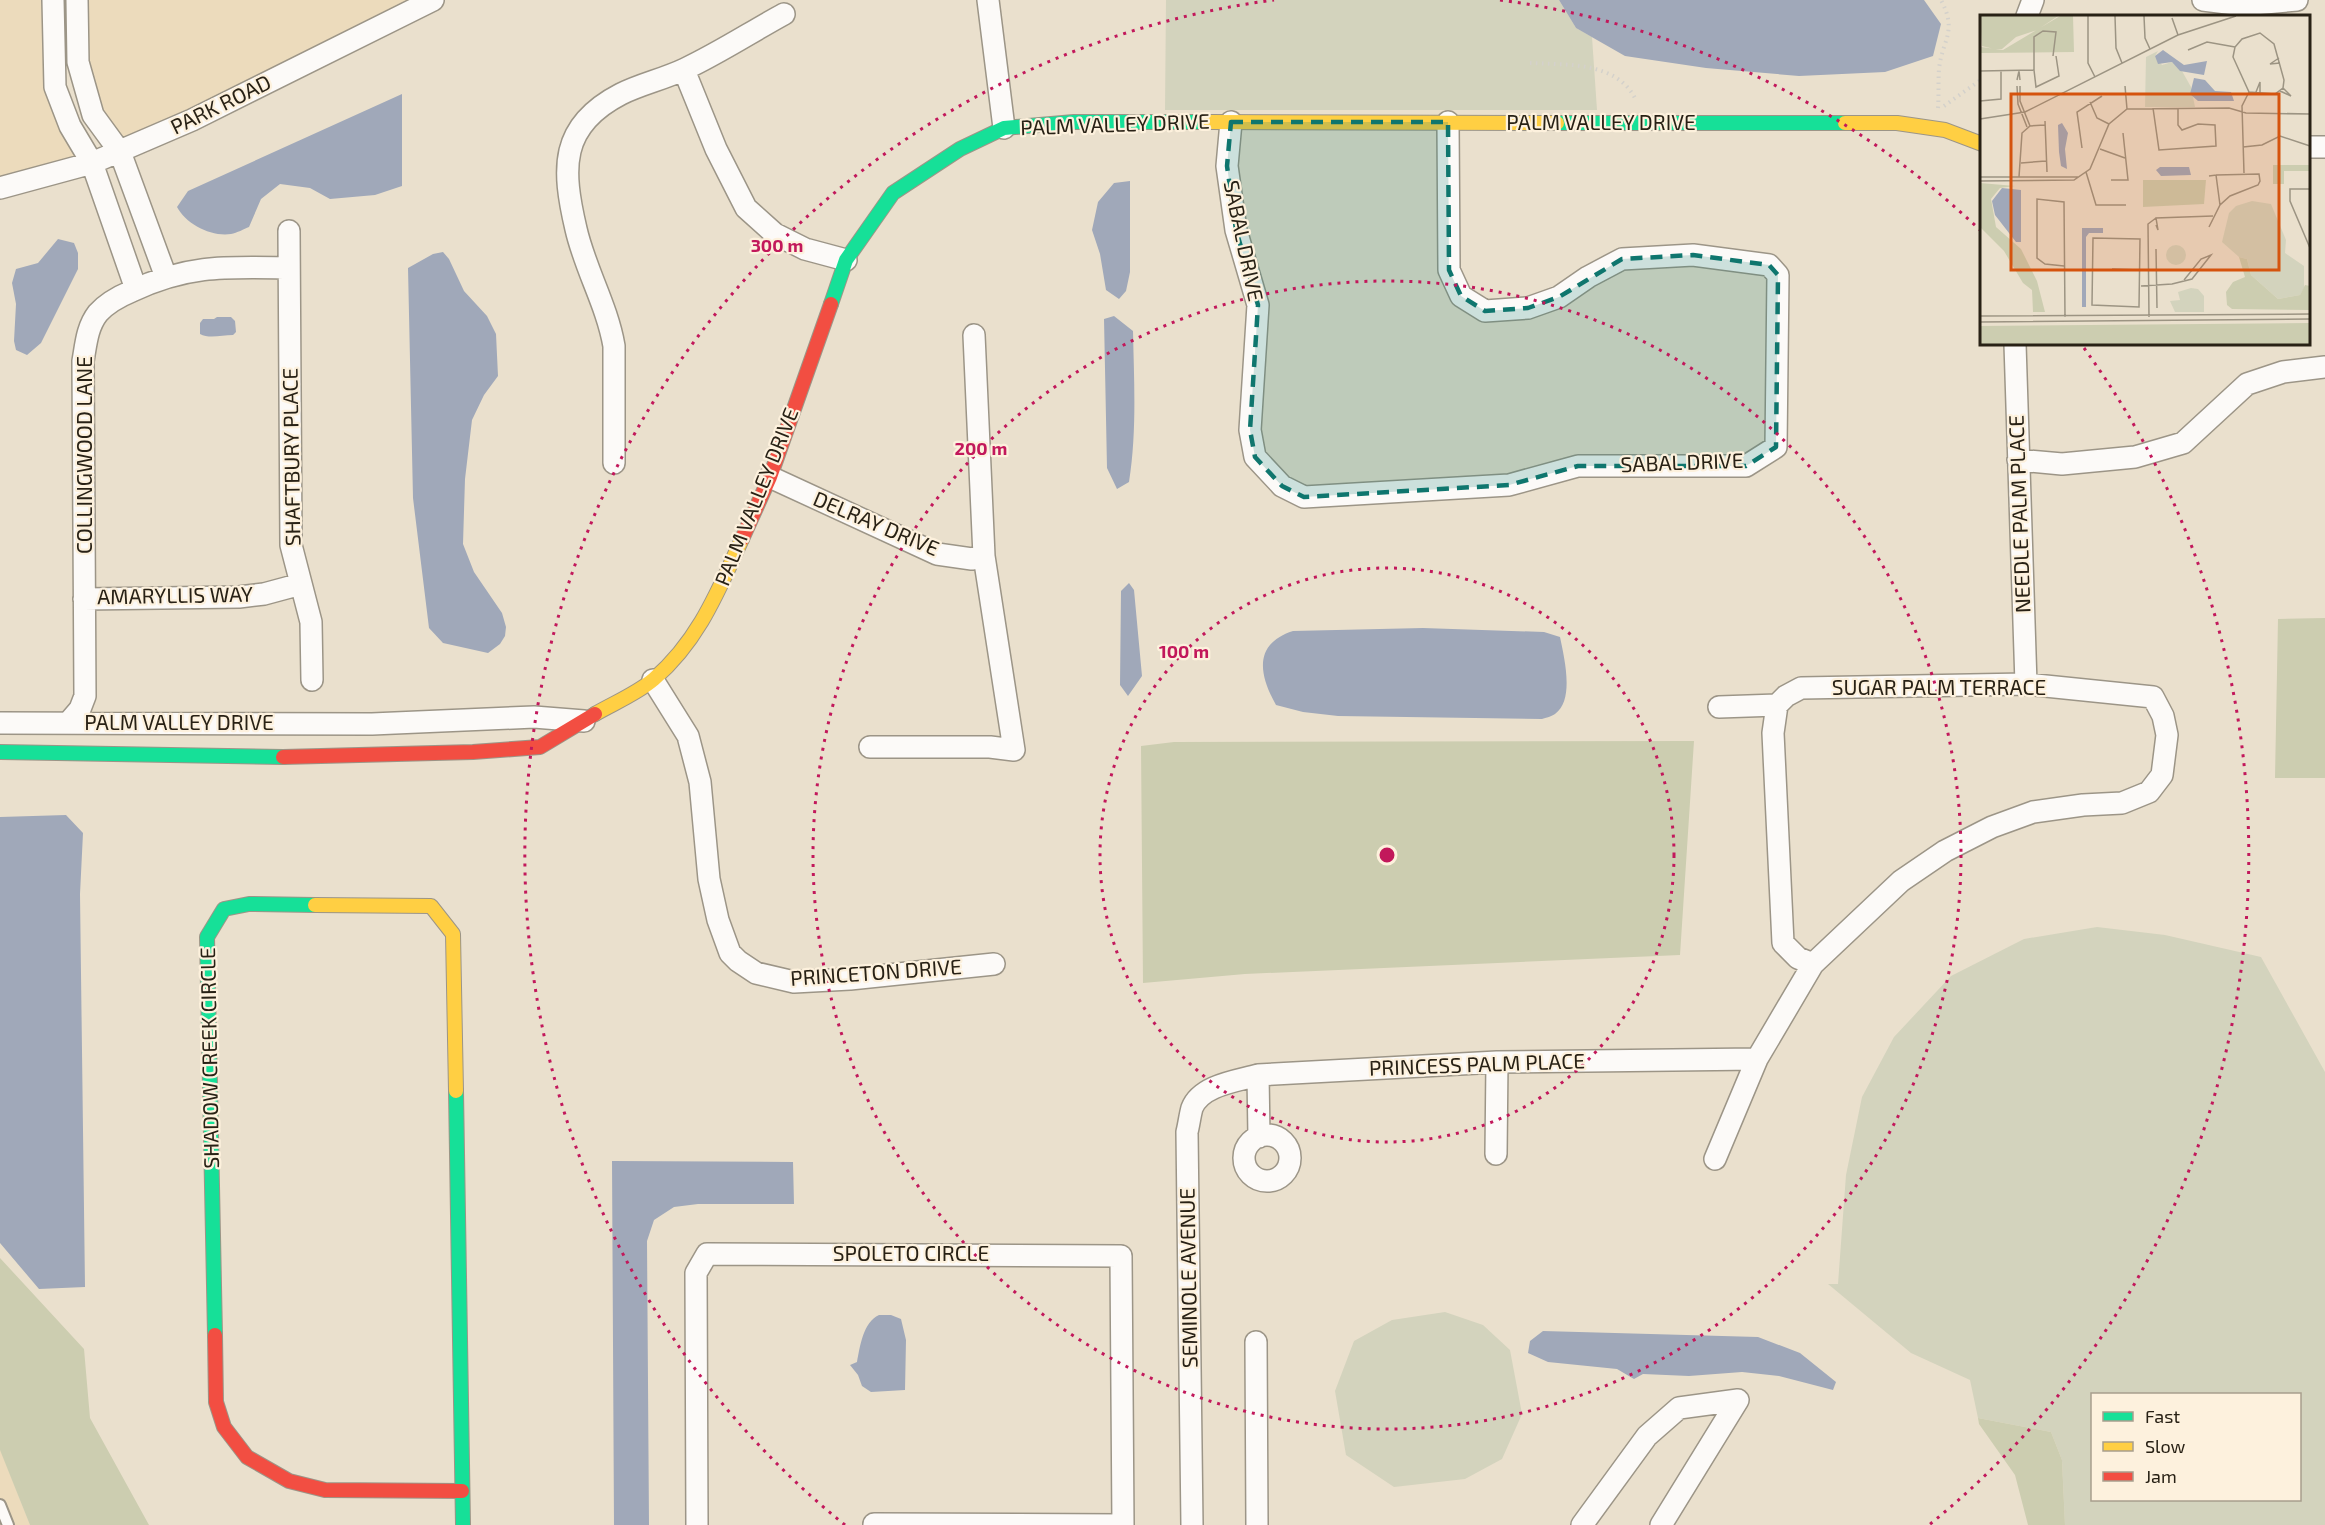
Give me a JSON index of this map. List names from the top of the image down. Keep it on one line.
{"streets":{"street":["PARK ROAD","PALM VALLEY DRIVE","SABAL DRIVE","COLLINGWOOD LANE","SHAFTBURY PLACE","NEEDLE PALM PLACE","DELRAY DRIVE","AMARYLLIS WAY","SUGAR PALM TERRACE","PRINCETON DRIVE","SHADOW CREEK CIRCLE","PRINCESS PALM PLACE","SPOLETO CIRCLE","SEMINOLE AVENUE"]},"crossings":[["PALM VALLEY DRIVE","SABAL DRIVE"],["PALM VALLEY DRIVE","COLLINGWOOD LANE"],["PALM VALLEY DRIVE","DELRAY DRIVE"],["PALM VALLEY DRIVE","PRINCETON DRIVE"],["COLLINGWOOD LANE","SHAFTBURY PLACE"],["COLLINGWOOD LANE","AMARYLLIS WAY"],["SHAFTBURY PLACE","AMARYLLIS WAY"],["NEEDLE PALM PLACE","SUGAR PALM TERRACE"],["SUGAR PALM TERRACE","PRINCESS PALM PLACE"],["PRINCESS PALM PLACE","SEMINOLE AVENUE"]],"legend":["Fast","Slow","Jam"],"rings":["300 m","200 m","100 m"]}
